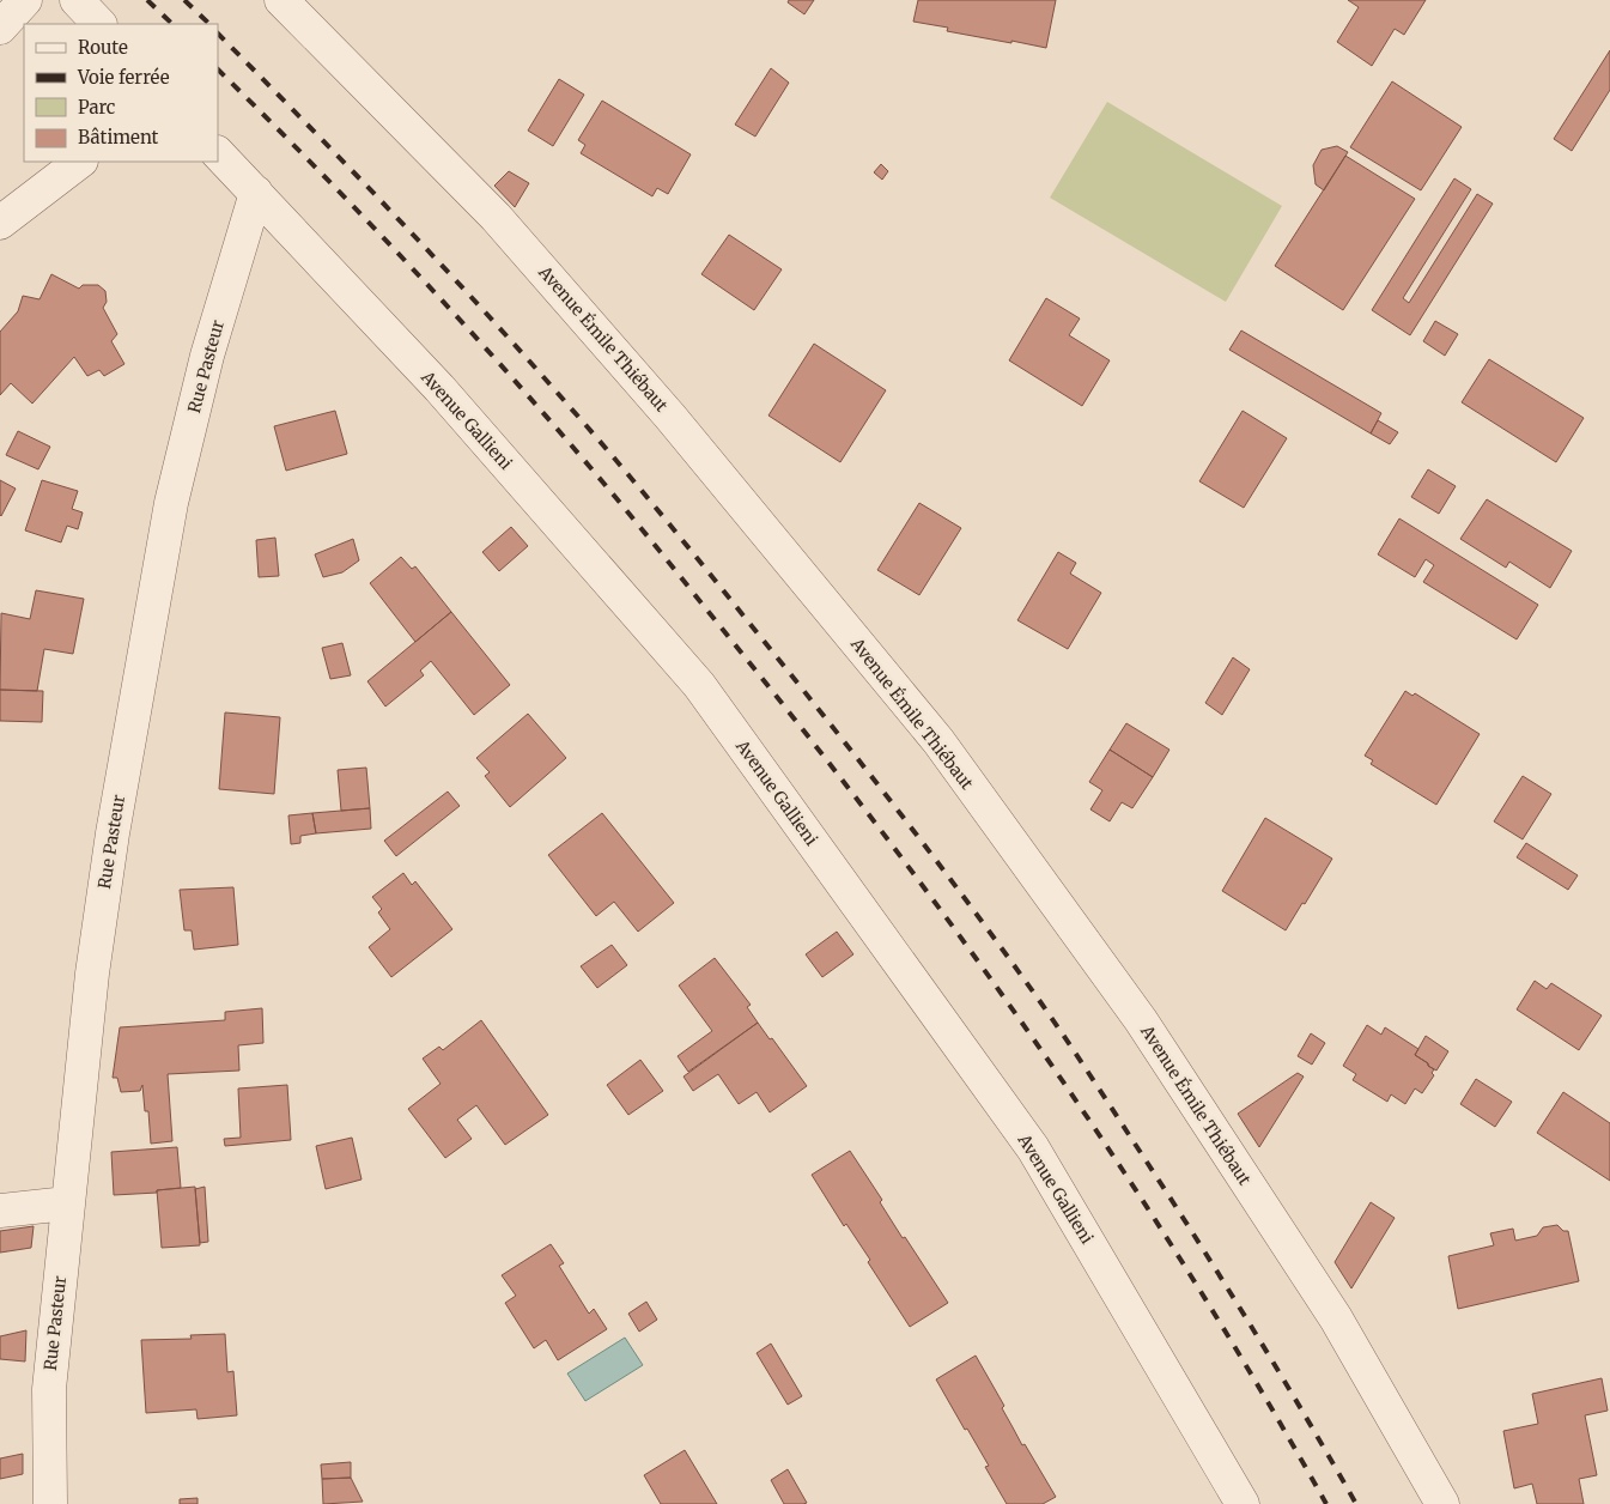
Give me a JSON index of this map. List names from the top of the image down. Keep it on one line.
{"streets":{"street":["Avenue Émile Thiébaut","Rue Pasteur","Avenue Gallieni"]},"crossings":[["Rue Pasteur","Avenue Gallieni"]],"legend":["Route","Voie ferrée","Parc","Bâtiment"]}
